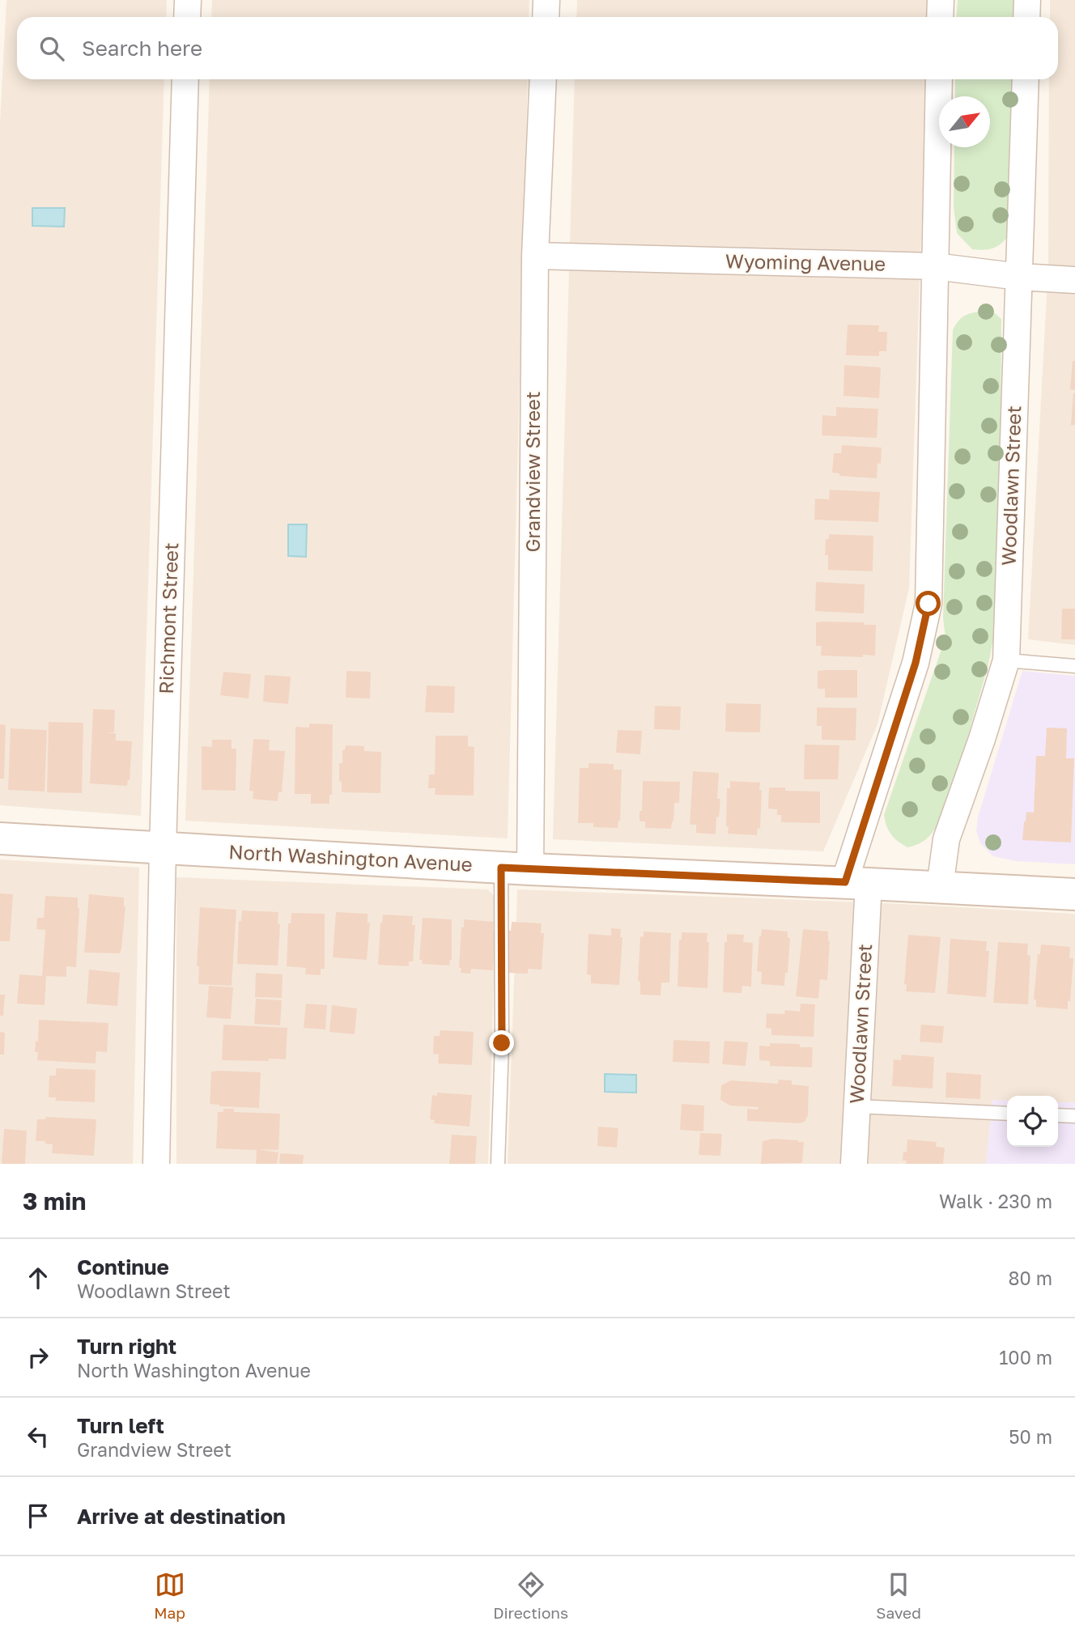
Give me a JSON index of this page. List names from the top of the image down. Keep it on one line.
{"streets":{"street":["Wyoming Avenue","Grandview Street","Woodlawn Street","Richmont Street","North Washington Avenue"]},"crossings":[["Wyoming Avenue","Grandview Street"],["Wyoming Avenue","Woodlawn Street"],["Grandview Street","North Washington Avenue"],["Woodlawn Street","North Washington Avenue"],["Richmont Street","North Washington Avenue"]],"north":"top right","page":{"search":"Search here","heading":["3 min","Walk · 230 m"],"list":[["Continue","Woodlawn Street","80 m"],["Turn right","North Washington Avenue","100 m"],["Turn left","Grandview Street","50 m"],"Arrive at destination"],"nav":["Map","Directions","Saved"]}}
